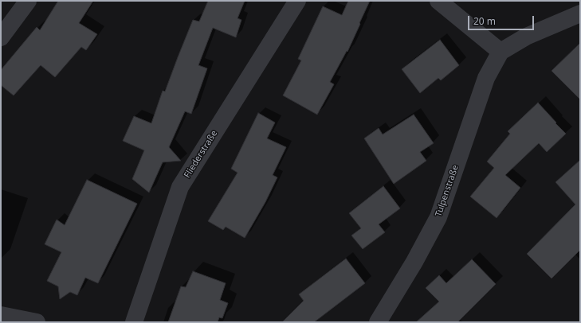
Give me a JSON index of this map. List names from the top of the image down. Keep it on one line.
{"streets":{"street":["Fliederstraße","Tulpenstraße"]},"scale_bar":"20 m"}
